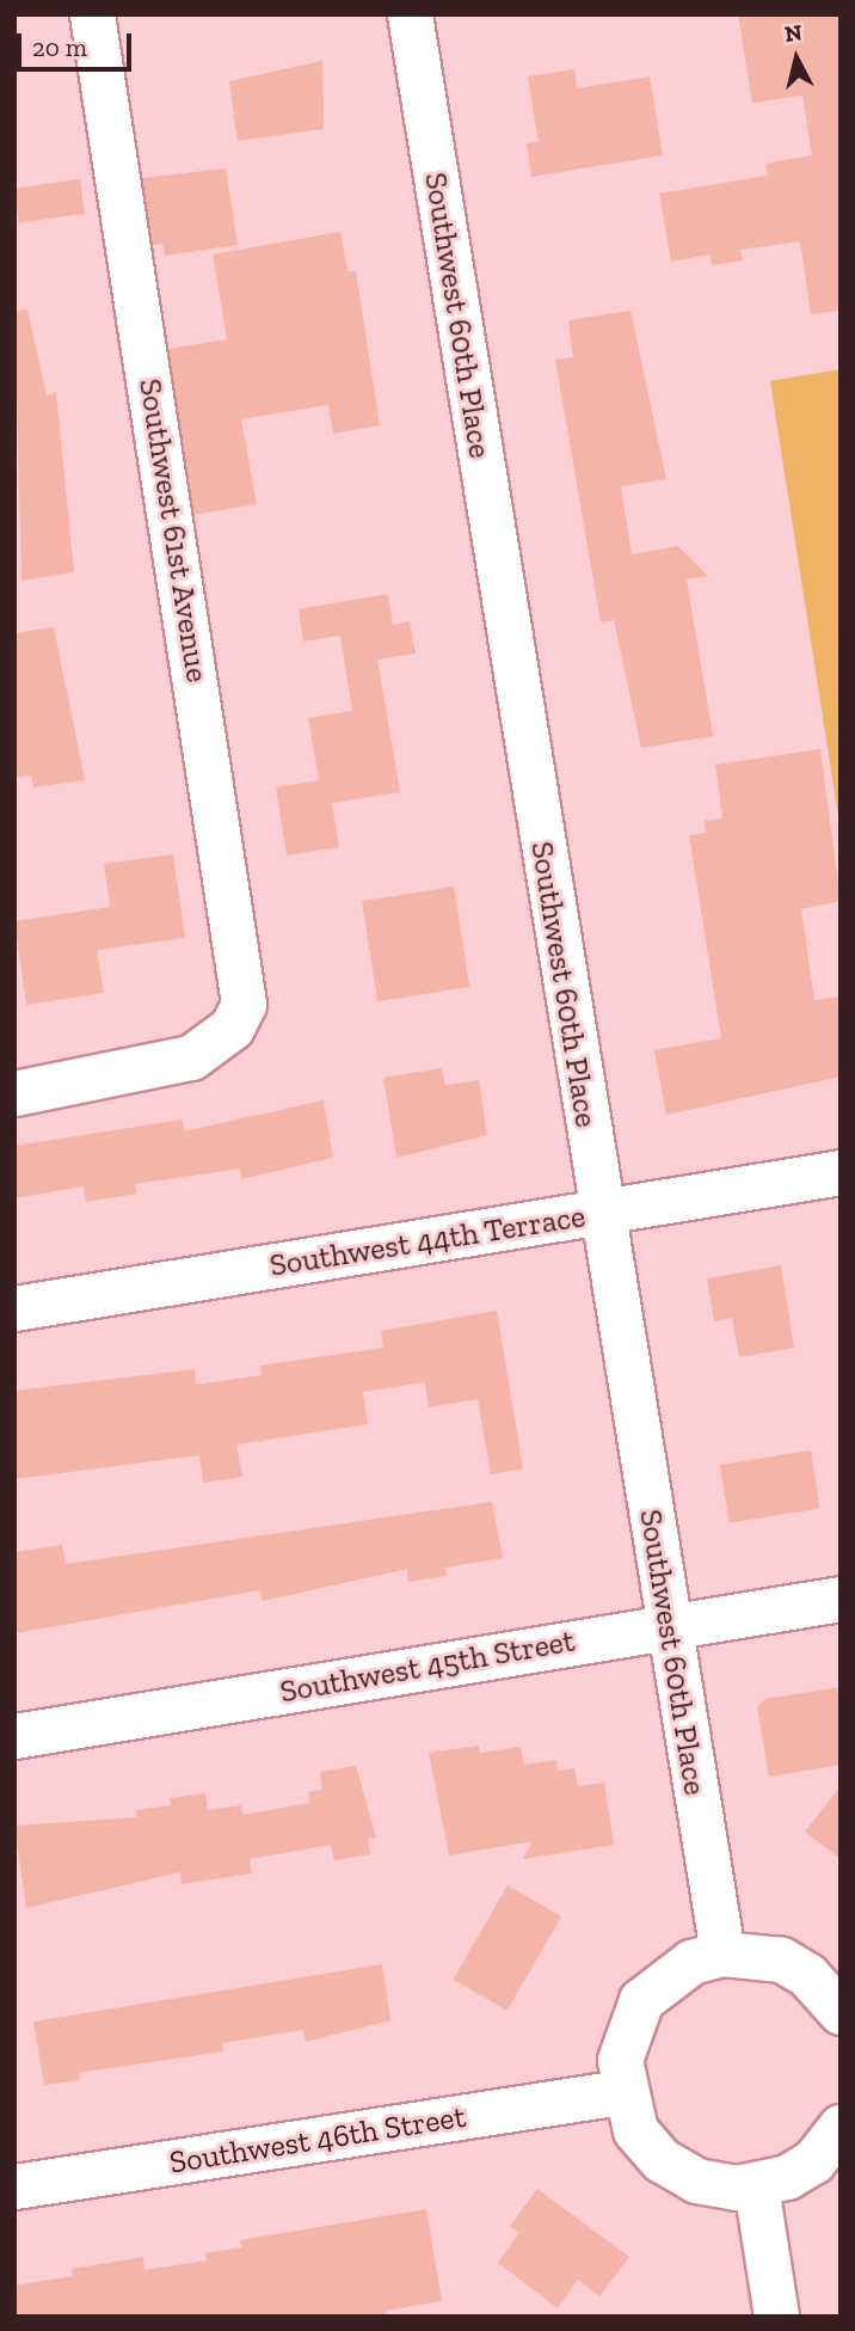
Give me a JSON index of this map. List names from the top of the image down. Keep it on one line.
{"streets":{"street":["Southwest 60th Place","Southwest 61st Avenue","Southwest 44th Terrace","Southwest 45th Street","Southwest 46th Street"]},"crossings":[["Southwest 60th Place","Southwest 44th Terrace"],["Southwest 60th Place","Southwest 45th Street"]],"scale_bar":"20 m","north":"top"}
